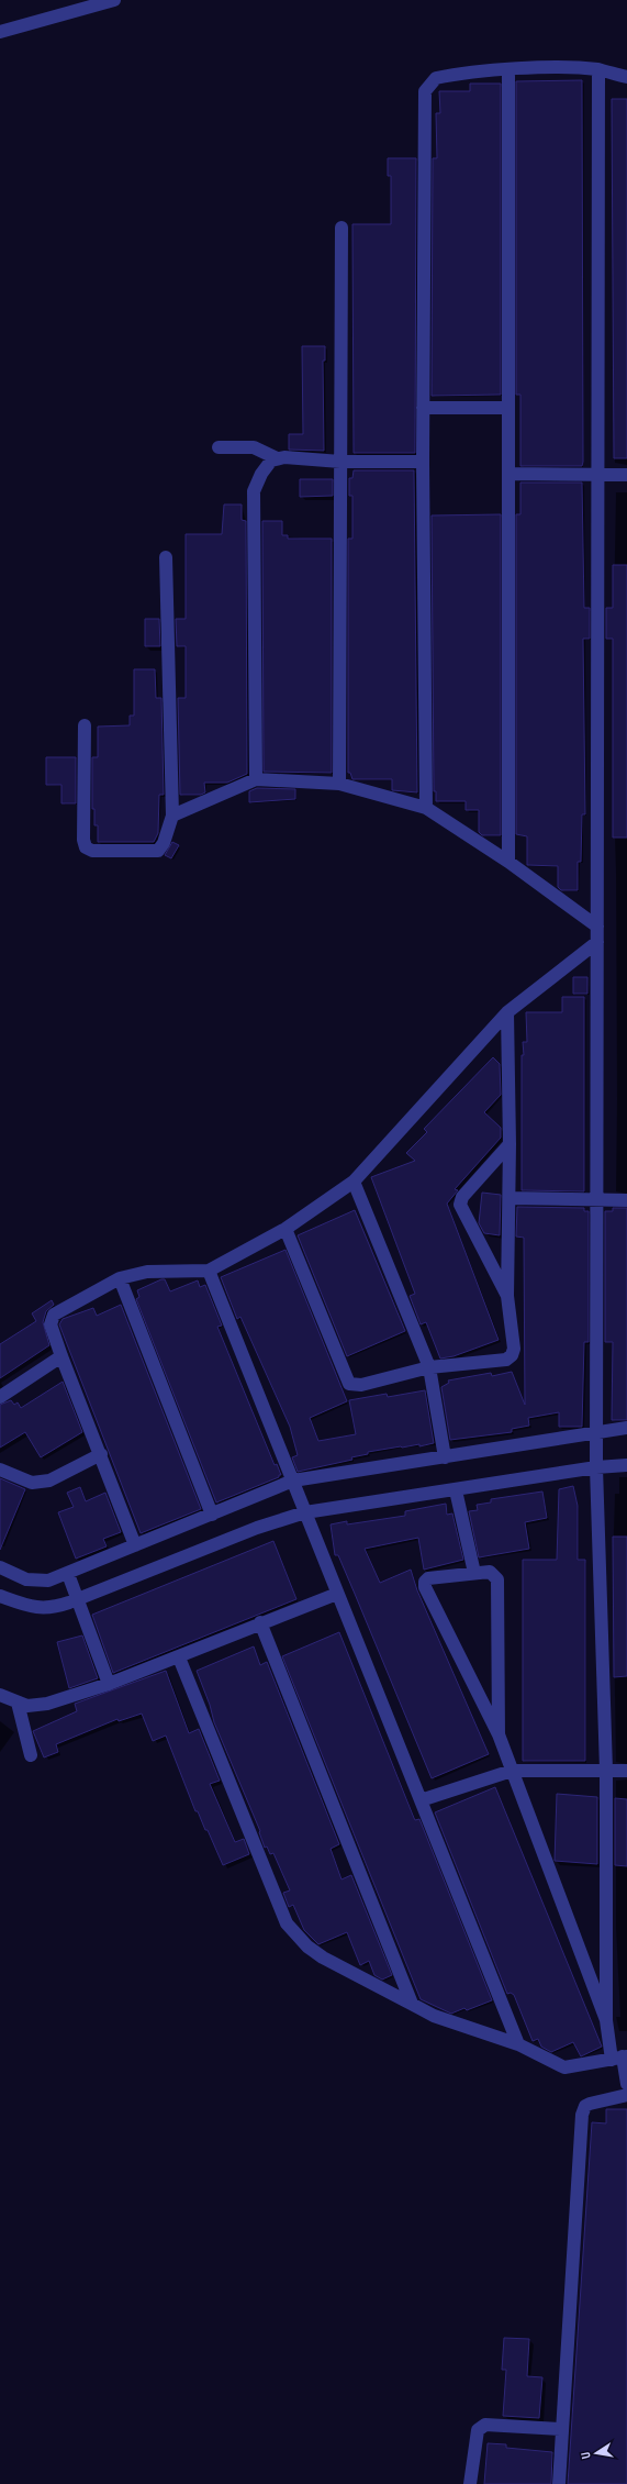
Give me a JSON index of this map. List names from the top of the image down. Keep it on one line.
{"north":"left"}
